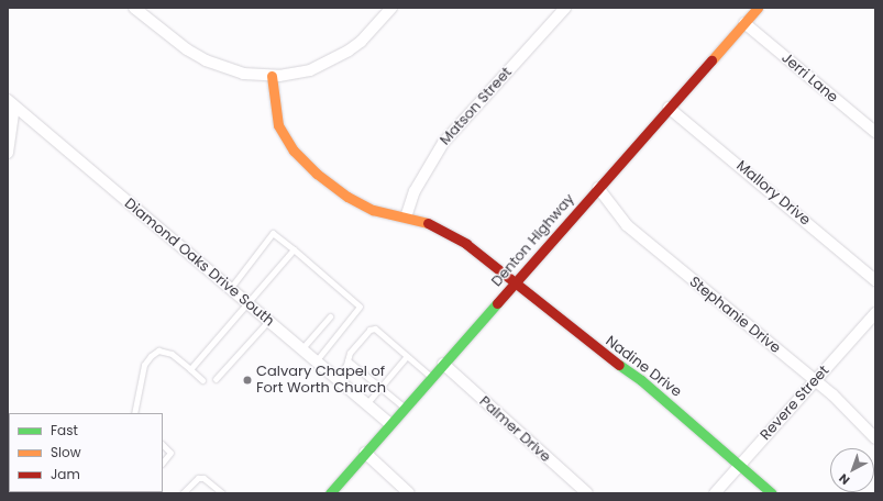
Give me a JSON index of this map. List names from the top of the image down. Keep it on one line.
{"streets":{"street":["Jerri Lane","Matson Street","Mallory Drive","Denton Highway","Diamond Oaks Drive South","Stephanie Drive","Nadine Drive","Revere Street","Palmer Drive"]},"crossings":[["Jerri Lane","Denton Highway"],["Matson Street","Nadine Drive"],["Mallory Drive","Denton Highway"],["Denton Highway","Diamond Oaks Drive South"],["Denton Highway","Stephanie Drive"],["Denton Highway","Nadine Drive"],["Denton Highway","Palmer Drive"],["Stephanie Drive","Revere Street"],["Nadine Drive","Revere Street"]],"places":["Calvary Chapel of Fort Worth Church"],"legend":["Fast","Slow","Jam"],"north":"bottom left"}
